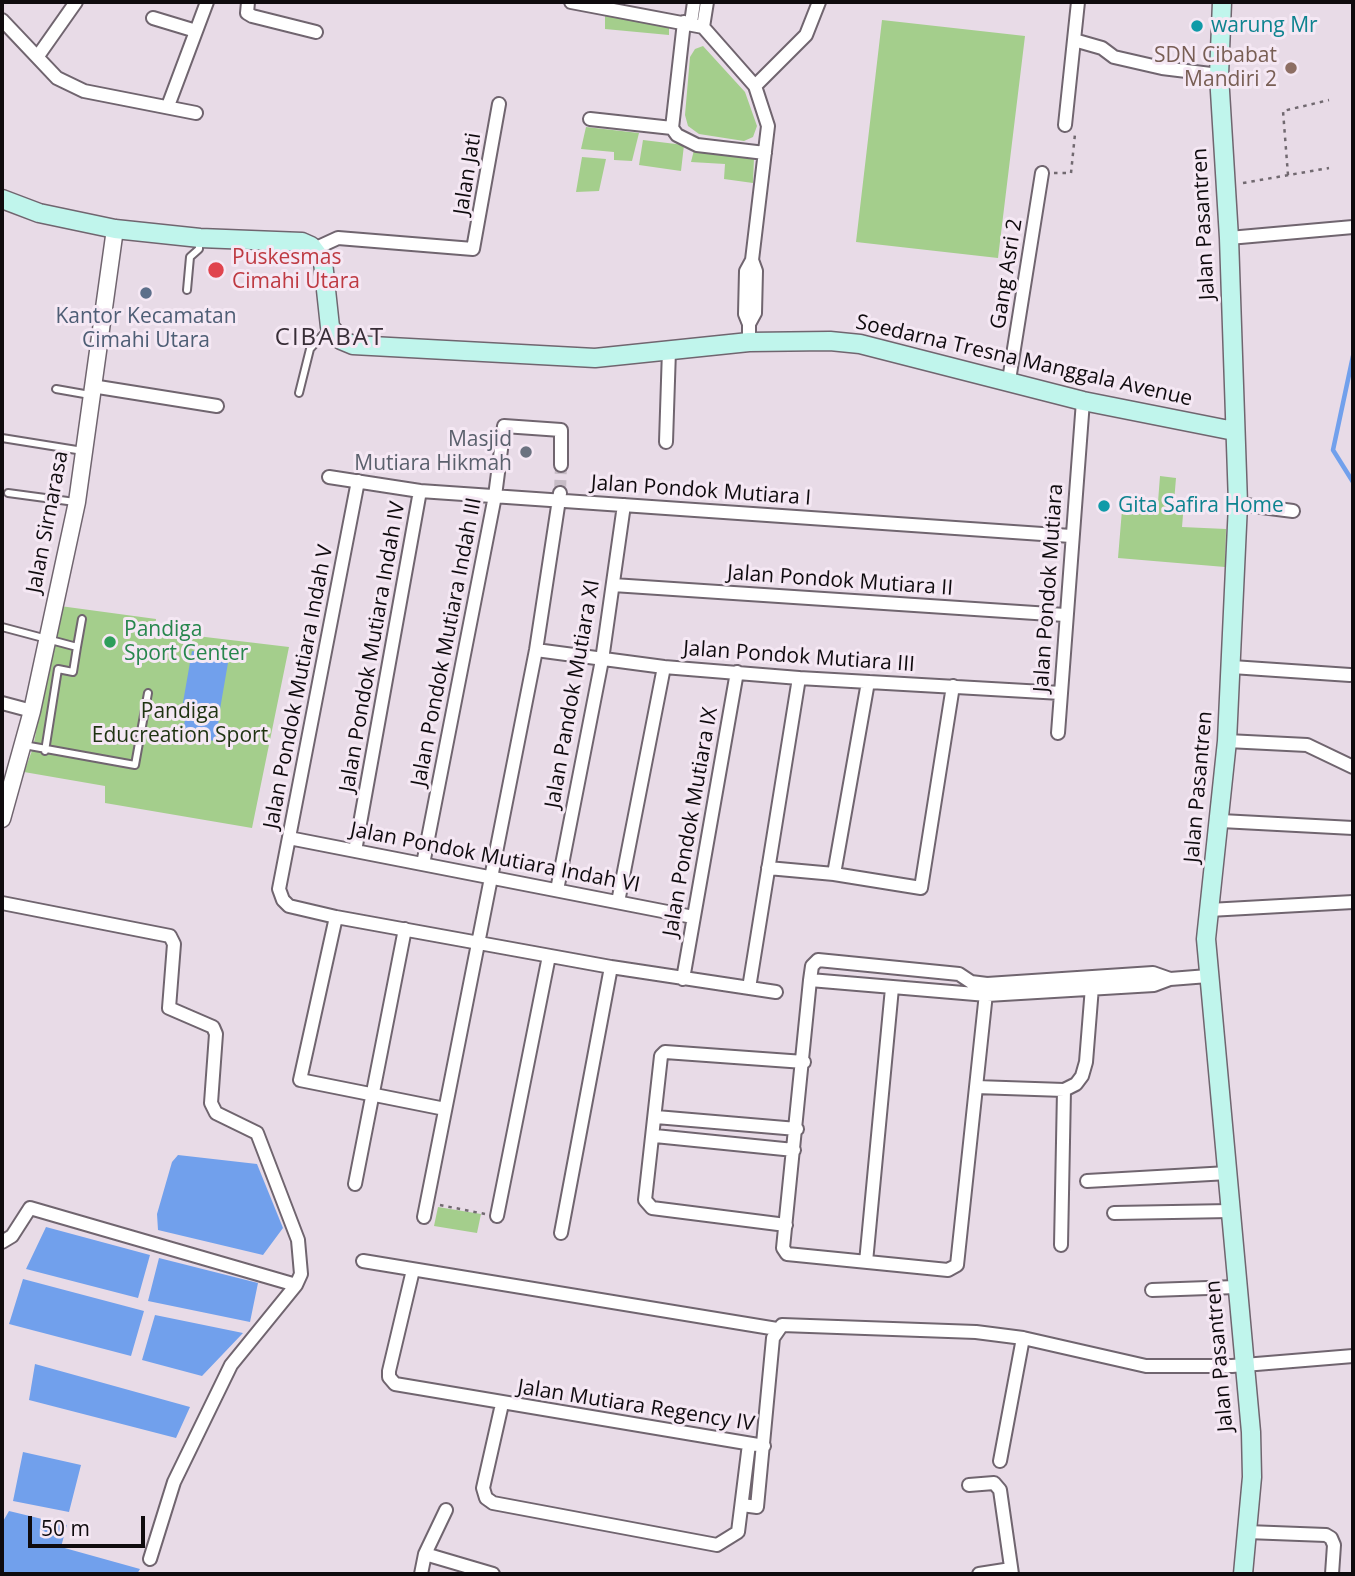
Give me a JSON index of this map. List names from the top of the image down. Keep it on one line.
{"streets":{"main road":["Jalan Pasantren","Soedarna Tresna Manggala Avenue"],"street":["Jalan Jati","Gang Asri 2","Jalan Pondok Mutiara I","Jalan Sirnarasa","Jalan Pondok Mutiara II","Jalan Pondok Mutiara","Jalan Pondok Mutiara Indah III","Jalan Pondok Mutiara Indah IV","Jalan Pondok Mutiara III","Jalan Pondok Mutiara Indah V","Jalan Pandok Mutiara XI","Jalan Pondok Mutiara IX","Jalan Pondok Mutiara Indah VI","Jalan Mutiara Regency IV"]},"crossings":[["Jalan Pasantren","Soedarna Tresna Manggala Avenue"],["Gang Asri 2","Soedarna Tresna Manggala Avenue"],["Soedarna Tresna Manggala Avenue","Jalan Pondok Mutiara"],["Jalan Pondok Mutiara I","Jalan Pondok Mutiara"],["Jalan Pondok Mutiara I","Jalan Pondok Mutiara Indah III"],["Jalan Pondok Mutiara I","Jalan Pondok Mutiara Indah IV"],["Jalan Pondok Mutiara I","Jalan Pondok Mutiara Indah V"],["Jalan Pondok Mutiara I","Jalan Pandok Mutiara XI"],["Jalan Pondok Mutiara II","Jalan Pondok Mutiara"],["Jalan Pondok Mutiara II","Jalan Pandok Mutiara XI"],["Jalan Pondok Mutiara","Jalan Pondok Mutiara III"],["Jalan Pondok Mutiara Indah III","Jalan Pondok Mutiara Indah VI"],["Jalan Pondok Mutiara Indah IV","Jalan Pondok Mutiara Indah VI"],["Jalan Pondok Mutiara III","Jalan Pandok Mutiara XI"],["Jalan Pondok Mutiara III","Jalan Pondok Mutiara IX"],["Jalan Pondok Mutiara Indah V","Jalan Pondok Mutiara Indah VI"],["Jalan Pandok Mutiara XI","Jalan Pondok Mutiara Indah VI"],["Jalan Pondok Mutiara IX","Jalan Pondok Mutiara Indah VI"]],"districts":["CIBABAT"],"parks":["Pandiga Educreation Sport"],"places":["warung Mr","SDN Cibabat Mandiri 2","Puskesmas Cimahi Utara","Kantor Kecamatan Cimahi Utara","Masjid Mutiara Hikmah","Gita Safira Home","Pandiga Sport Center"],"scale_bar":"50 m"}
